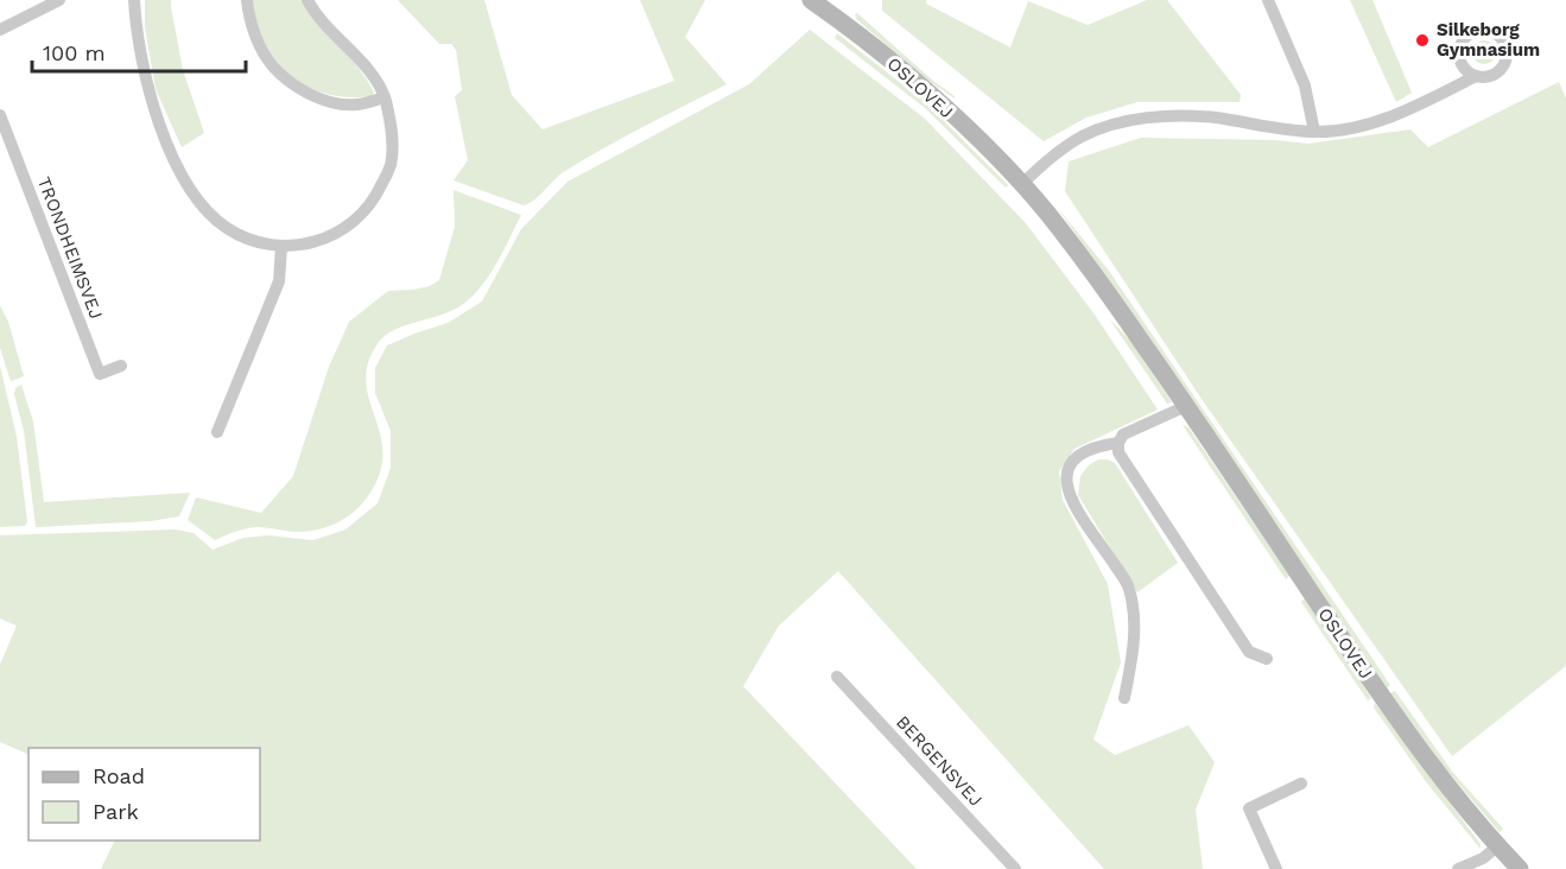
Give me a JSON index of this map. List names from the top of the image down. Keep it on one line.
{"streets":{"street":["OSLOVEJ","TRONDHEIMSVEJ","BERGENSVEJ"]},"places":["Silkeborg Gymnasium"],"legend":["Road","Park"],"scale_bar":"100 m"}
